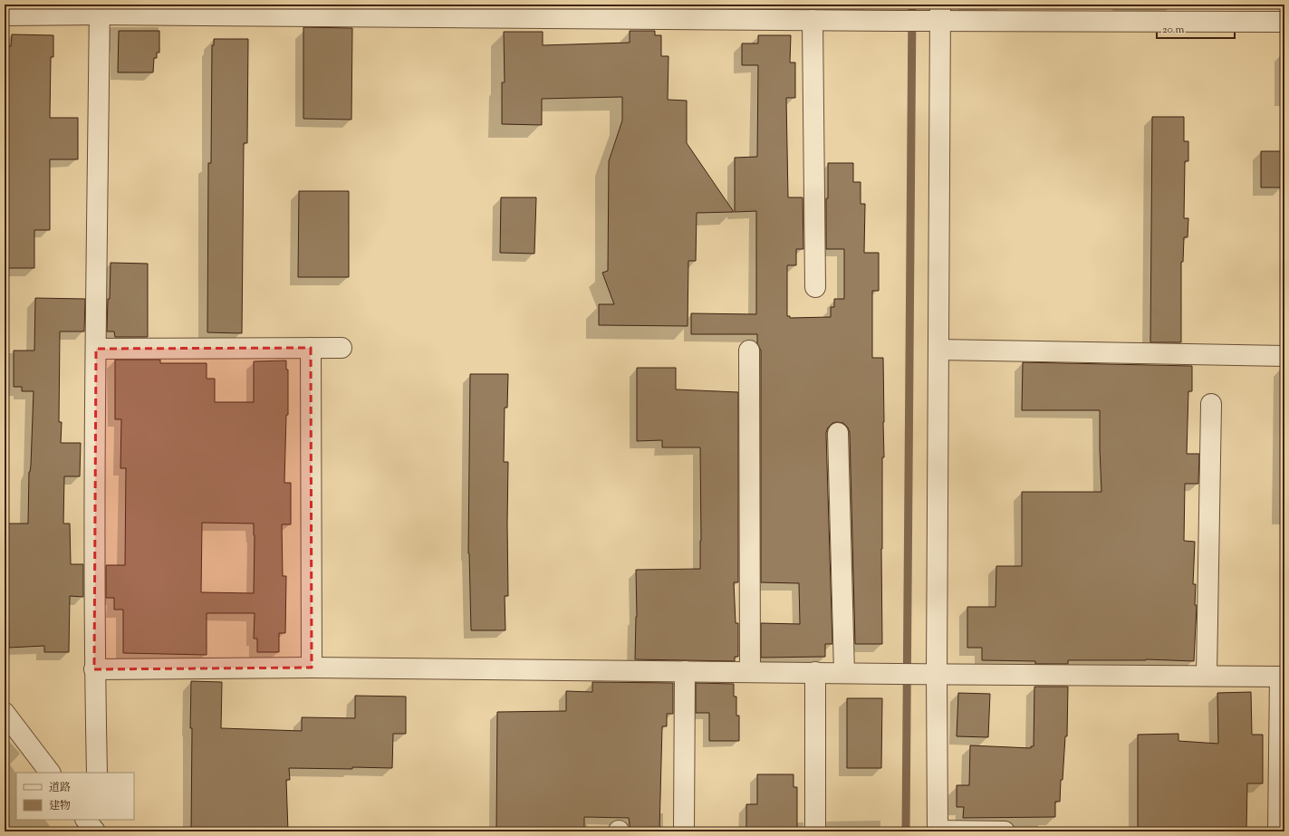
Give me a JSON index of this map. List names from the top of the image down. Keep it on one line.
{"legend":["道路","建物"],"scale_bar":"20 m"}
